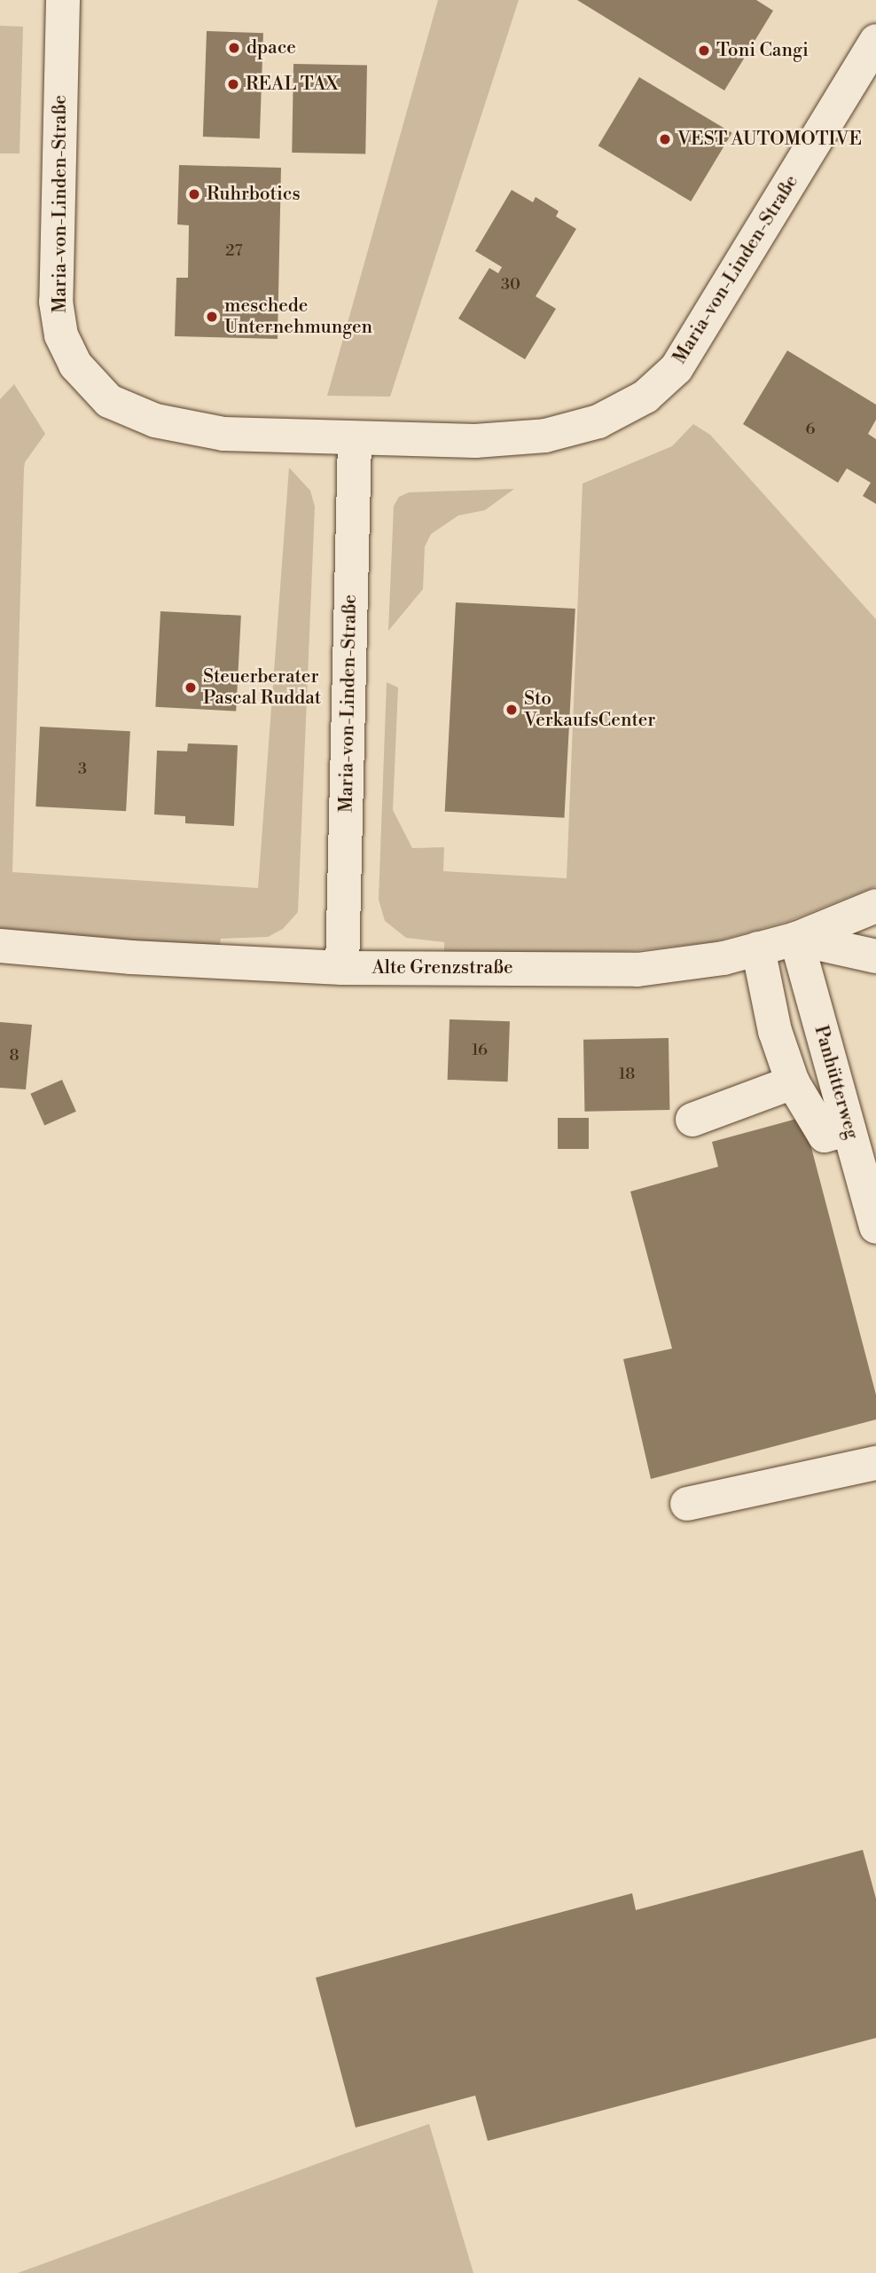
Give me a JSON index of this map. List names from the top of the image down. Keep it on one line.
{"streets":{"street":["Maria-von-Linden-Straße","Alte Grenzstraße","Panhütterweg"]},"crossings":[["Maria-von-Linden-Straße","Alte Grenzstraße"],["Alte Grenzstraße","Panhütterweg"]],"places":["dpace","Toni Cangi","REAL TAX","VEST AUTOMOTIVE","Ruhrbotics","meschede Unternehmungen","Steuerberater Pascal Ruddat","Sto VerkaufsCenter"],"house_numbers":["27","30","6","3","16","8","18"]}
